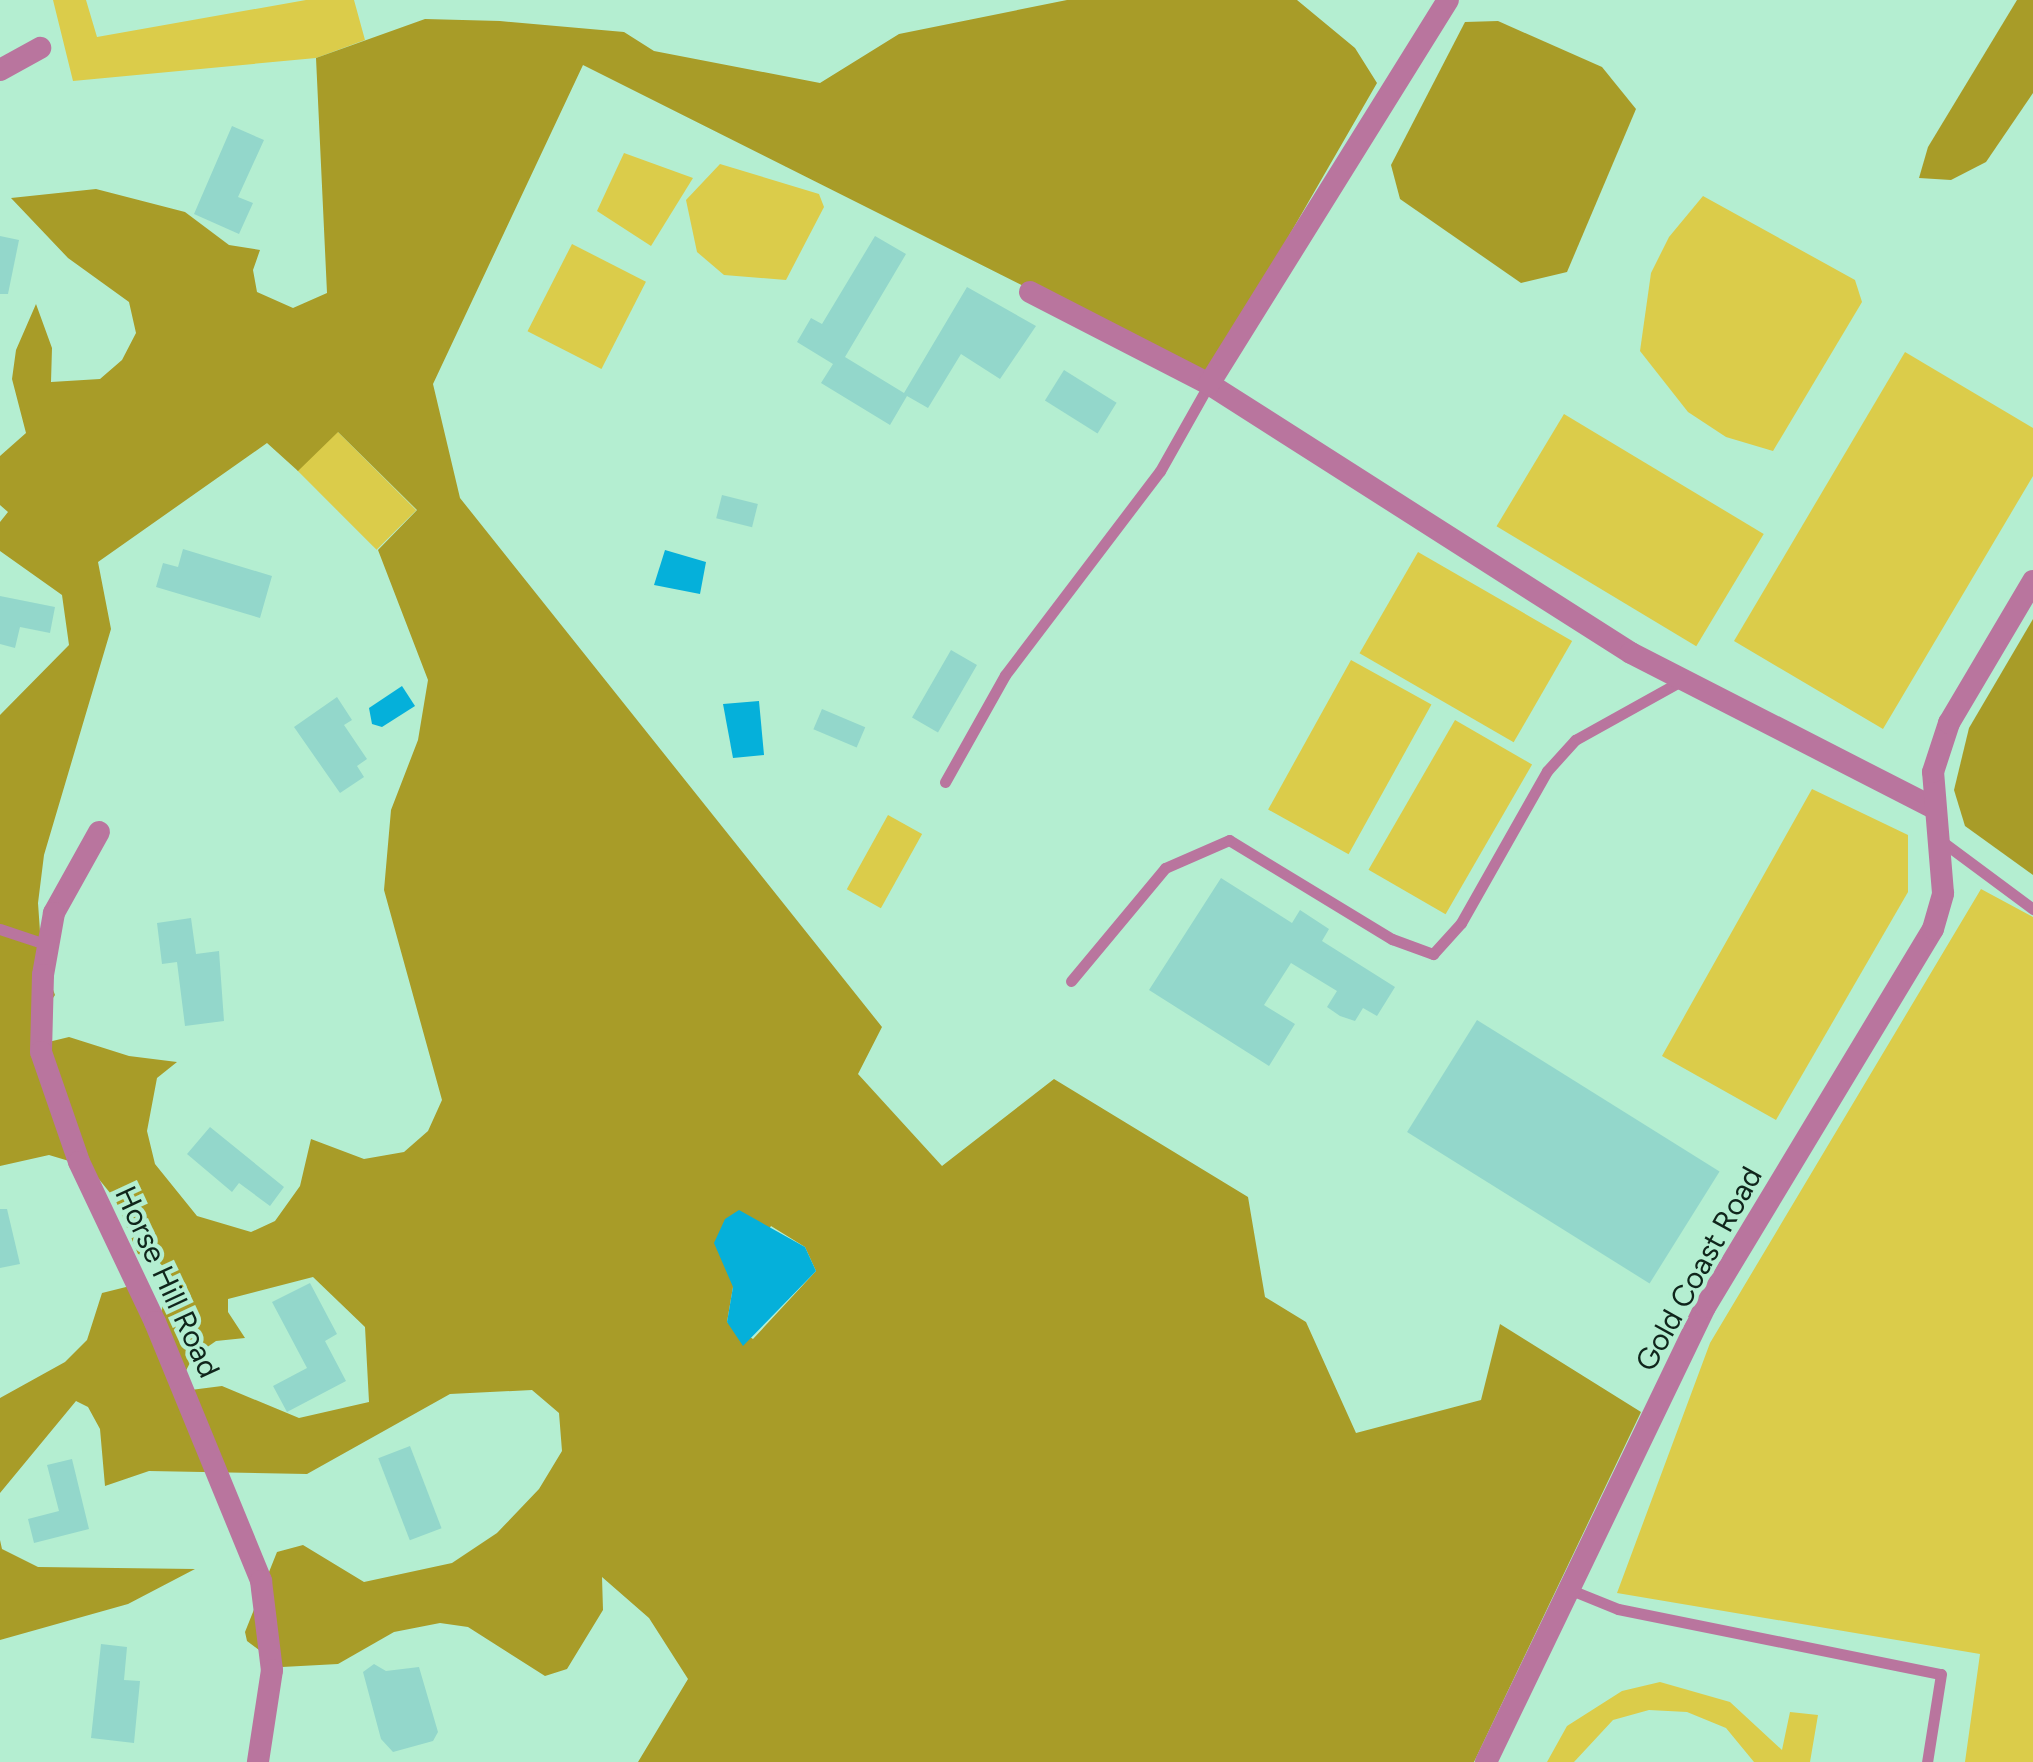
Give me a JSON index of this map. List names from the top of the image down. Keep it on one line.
{"streets":{"street":["Gold Coast Road","Horse Hill Road"]}}
